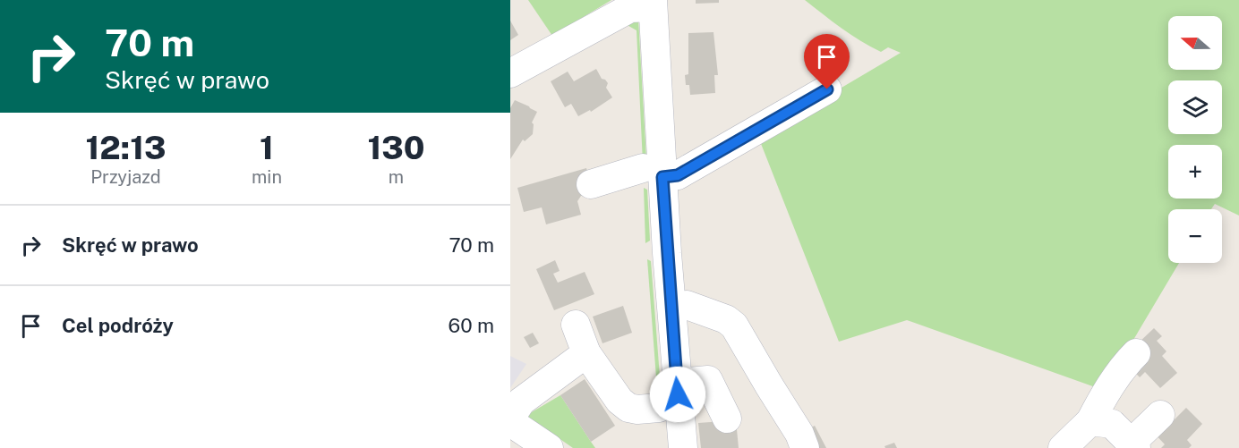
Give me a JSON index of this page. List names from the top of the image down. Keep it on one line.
{"north":"left","page":{"turn":["70 m","Skręć w prawo"],"map_buttons":["+","−"],"eta":["12:13","Przyjazd","1","min","130","m"],"list":[{"name":"Skręć w prawo","value":"70 m"},{"name":"Cel podróży","value":"60 m"}]}}
